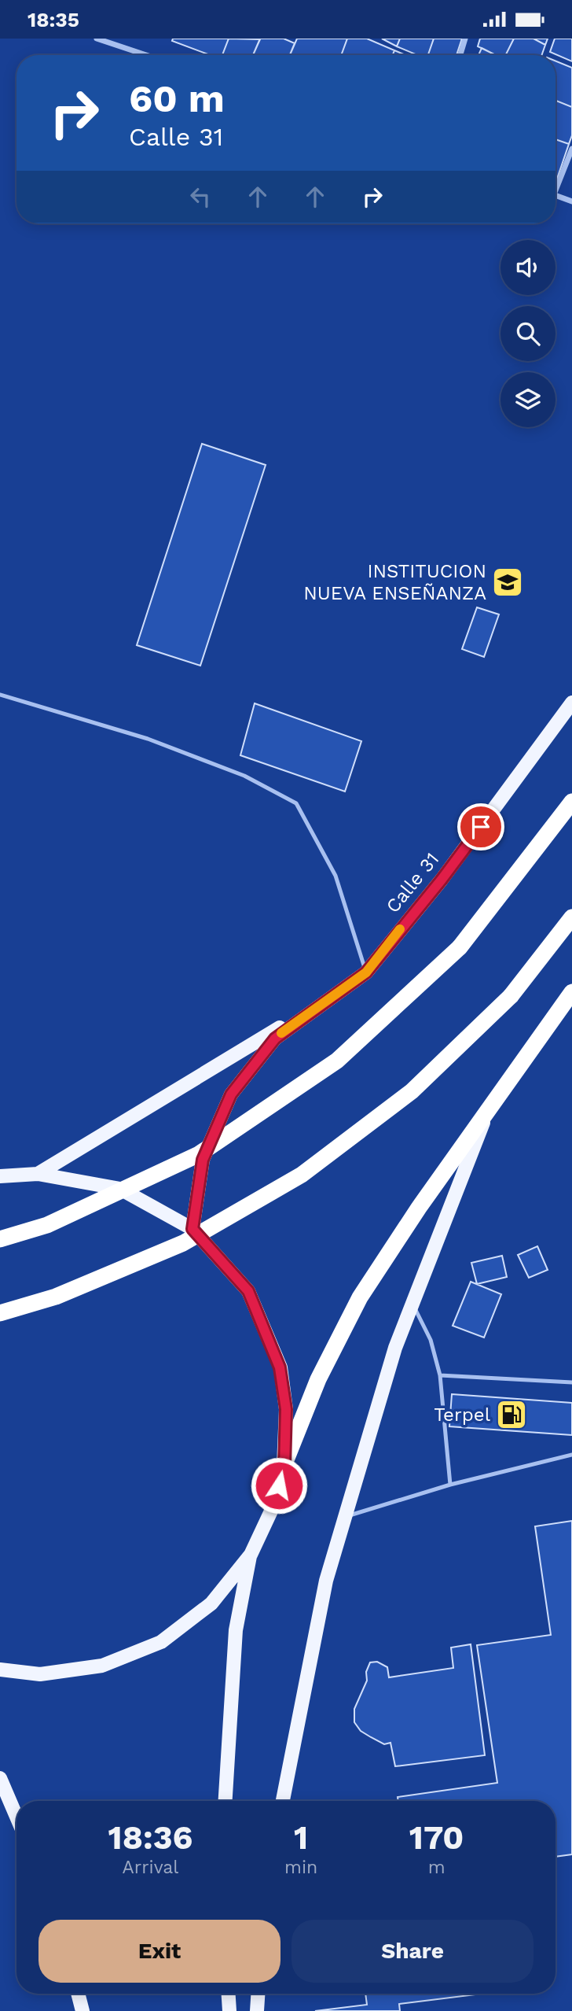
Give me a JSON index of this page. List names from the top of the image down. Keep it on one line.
{"streets":{"main road":["Calle 31"]},"places":{"school or university":["INSTITUCION NUEVA ENSEÑANZA"],"fuel station":["Terpel"]},"page":{"status":"18:35","turn":["60 m","Calle 31"],"eta":["18:36","Arrival","1","min","170","m"],"buttons":["Exit","Share"]}}
